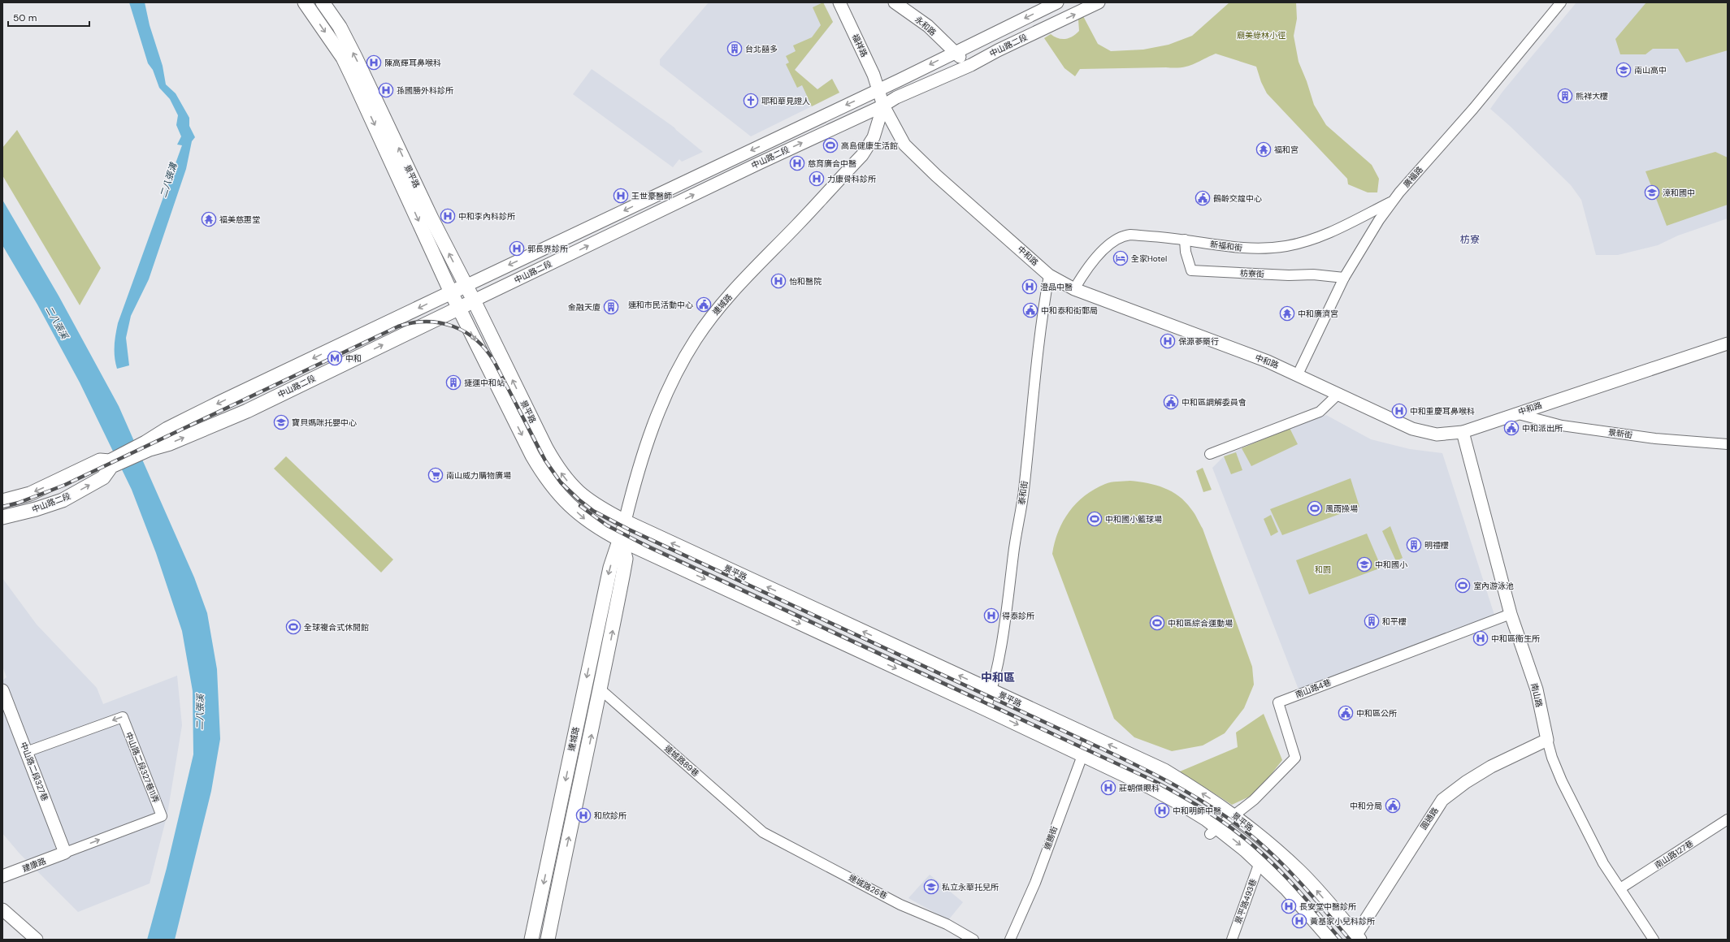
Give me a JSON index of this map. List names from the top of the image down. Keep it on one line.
{"streets":{"main road":["中山路二段","景平路","連城路"],"street":["永和路","福祥路","廣福路","新福和街","中和路","枋寮街","景新街","泰和街","南山路4巷","南山路","連城路89巷","中山路二段327巷11弄","中山路二段327巷","圓通路","連勝街","南山路127巷","建康路","連城路26巷","景平路493巷"]},"crossings":[["永和路","中山路二段"],["福祥路","中山路二段"],["福祥路","中和路"],["中山路二段","景平路"],["中山路二段","中和路"],["中山路二段","連城路"],["景平路","連城路"],["景平路","泰和街"],["景平路","南山路4巷"],["景平路","圓通路"],["景平路","連勝街"],["景平路","景平路493巷"],["廣福路","新福和街"],["廣福路","中和路"],["廣福路","枋寮街"],["新福和街","中和路"],["新福和街","枋寮街"],["中和路","連城路"],["中和路","景新街"],["中和路","泰和街"],["中和路","南山路"],["連城路","連城路89巷"],["南山路4巷","南山路"],["南山路","圓通路"],["南山路","南山路127巷"],["連城路89巷","連城路26巷"],["中山路二段327巷11弄","中山路二段327巷"],["中山路二段327巷11弄","建康路"],["中山路二段327巷","建康路"]],"districts":["枋寮","中和區"],"water":["二八張溝","二八張溪"],"parks":["廟美綠林小徑","和園"],"places":{"building":["台北囍多","熊祥大樓","金融天廈","捷運中和站","明禮樓","和平樓"],"hospital":["陳高輝耳鼻喉科","孫國勝外科診所","慈育廣合中醫","力康骨科診所","王世豪醫師","中和李內科診所","郭長界診所","怡和醫院","澄品中醫","保源蔘藥行","中和重慶耳鼻喉科","得泰診所","中和區衛生所","莊朝傑眼科","中和明師中醫","和欣診所","長安堂中醫診所","黃基家小兒科診所"],"school or university":["南山高中","漳和國中","寶貝媽咪托嬰中心","中和國小","私立永華托兒所"],"church":["耶和華見證人"],"sports":["高島健康生活館","風雨操場","中和國小籃球場","室內游泳池","中和區綜合運動場","全球複合式休閒館"],"temple":["福和宮","福美慈惠堂","中和廣濟宮"],"public building":["鶴齡交誼中心","連和市民活動中心","中和泰和街郵局","中和區調解委員會","中和派出所","中和區公所","中和分局"],"hotel":["全家Hotel"],"metro station":["中和"],"supermarket":["南山威力購物廣場"]},"scale_bar":"50 m"}
